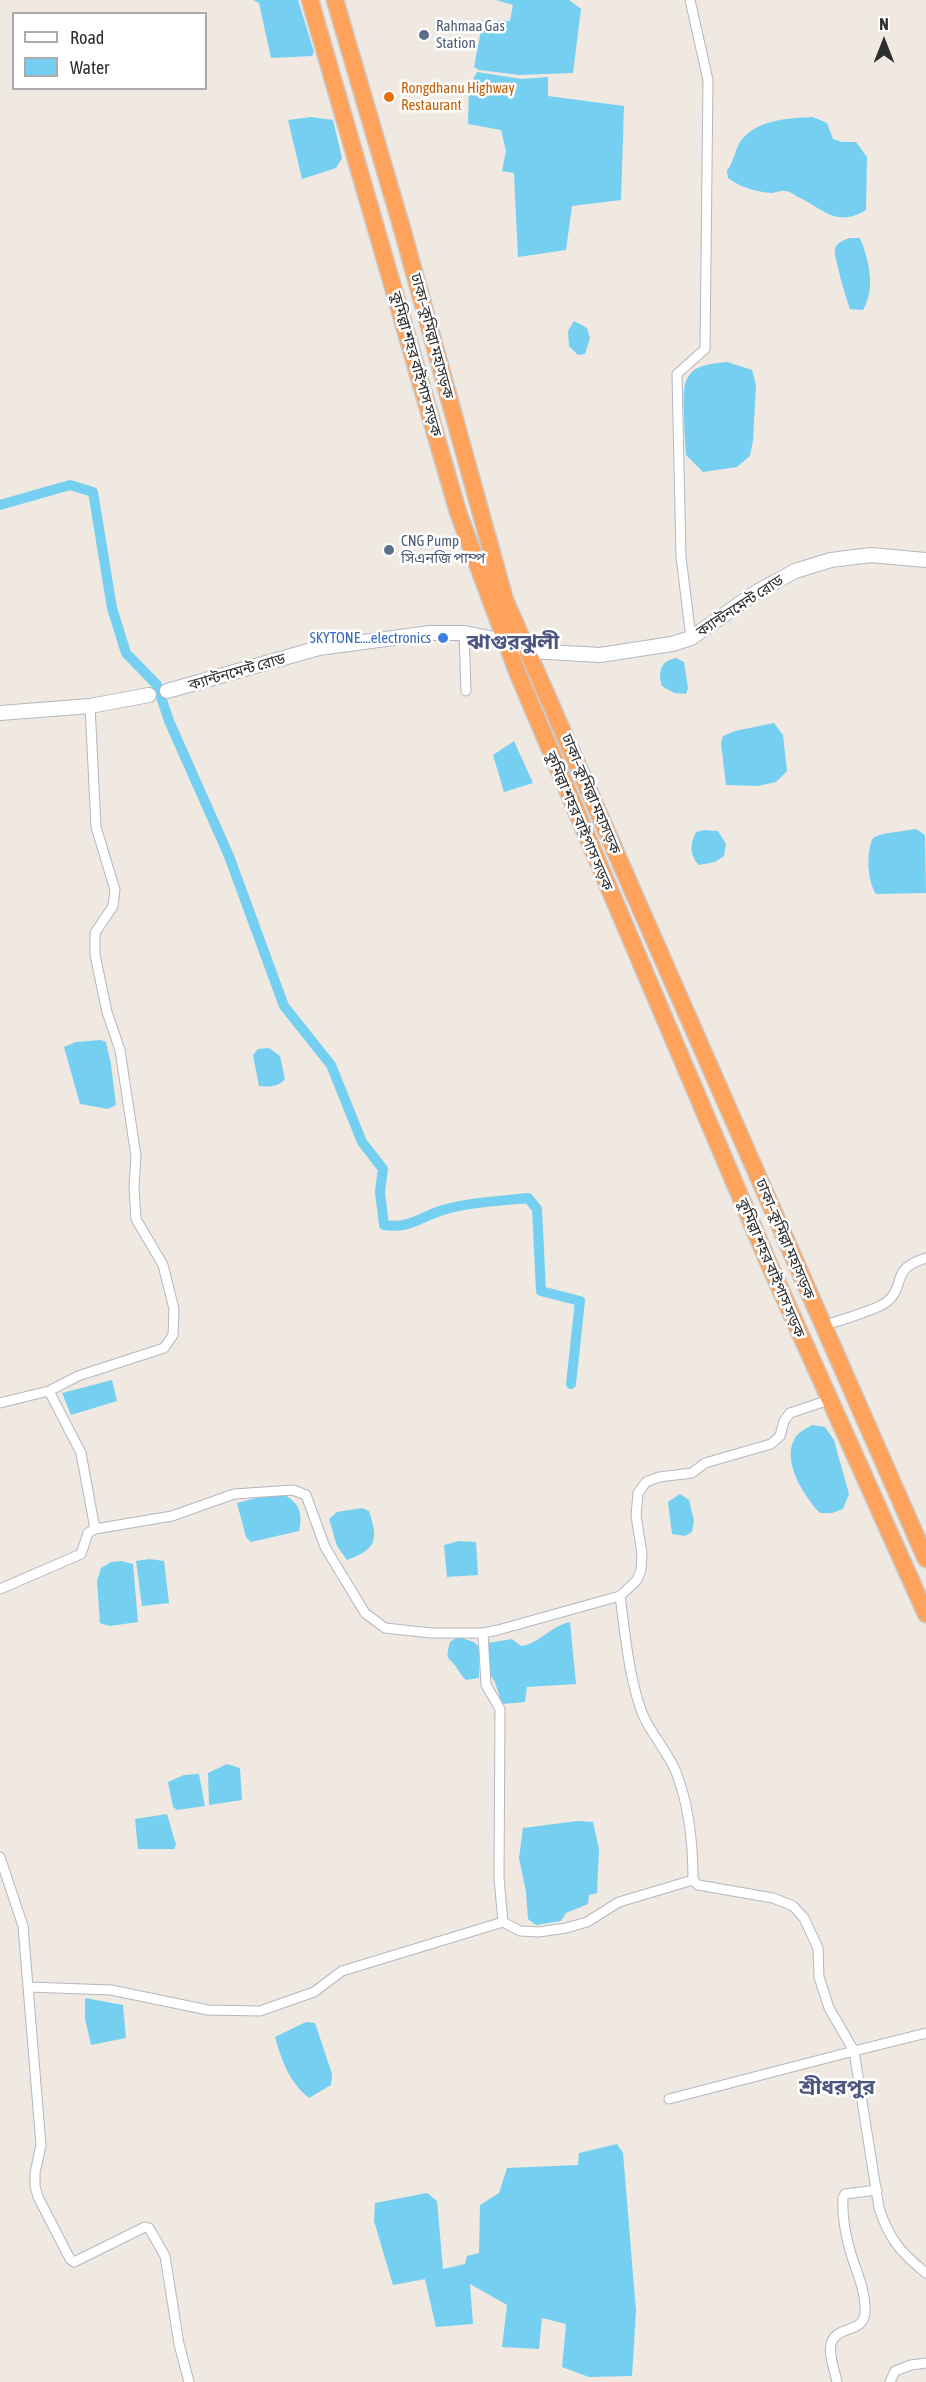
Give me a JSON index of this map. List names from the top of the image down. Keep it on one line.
{"streets":{"highway":["ঢাকা–কুমিল্লা মহাসড়ক","কুমিল্লা শহর বাইপাস সড়ক"],"main road":["ক্যান্টনমেন্ট রোড"]},"crossings":[["ঢাকা–কুমিল্লা মহাসড়ক","ক্যান্টনমেন্ট রোড"],["কুমিল্লা শহর বাইপাস সড়ক","ক্যান্টনমেন্ট রোড"]],"districts":["ঝাগুরঝুলী","শ্রীধরপুর"],"places":["Rahmaa Gas Station","Rongdhanu Highway Restaurant","CNG Pump সিএনজি পাম্প","SKYTONE....electronics"],"legend":["Road","Water"],"north":"top"}
